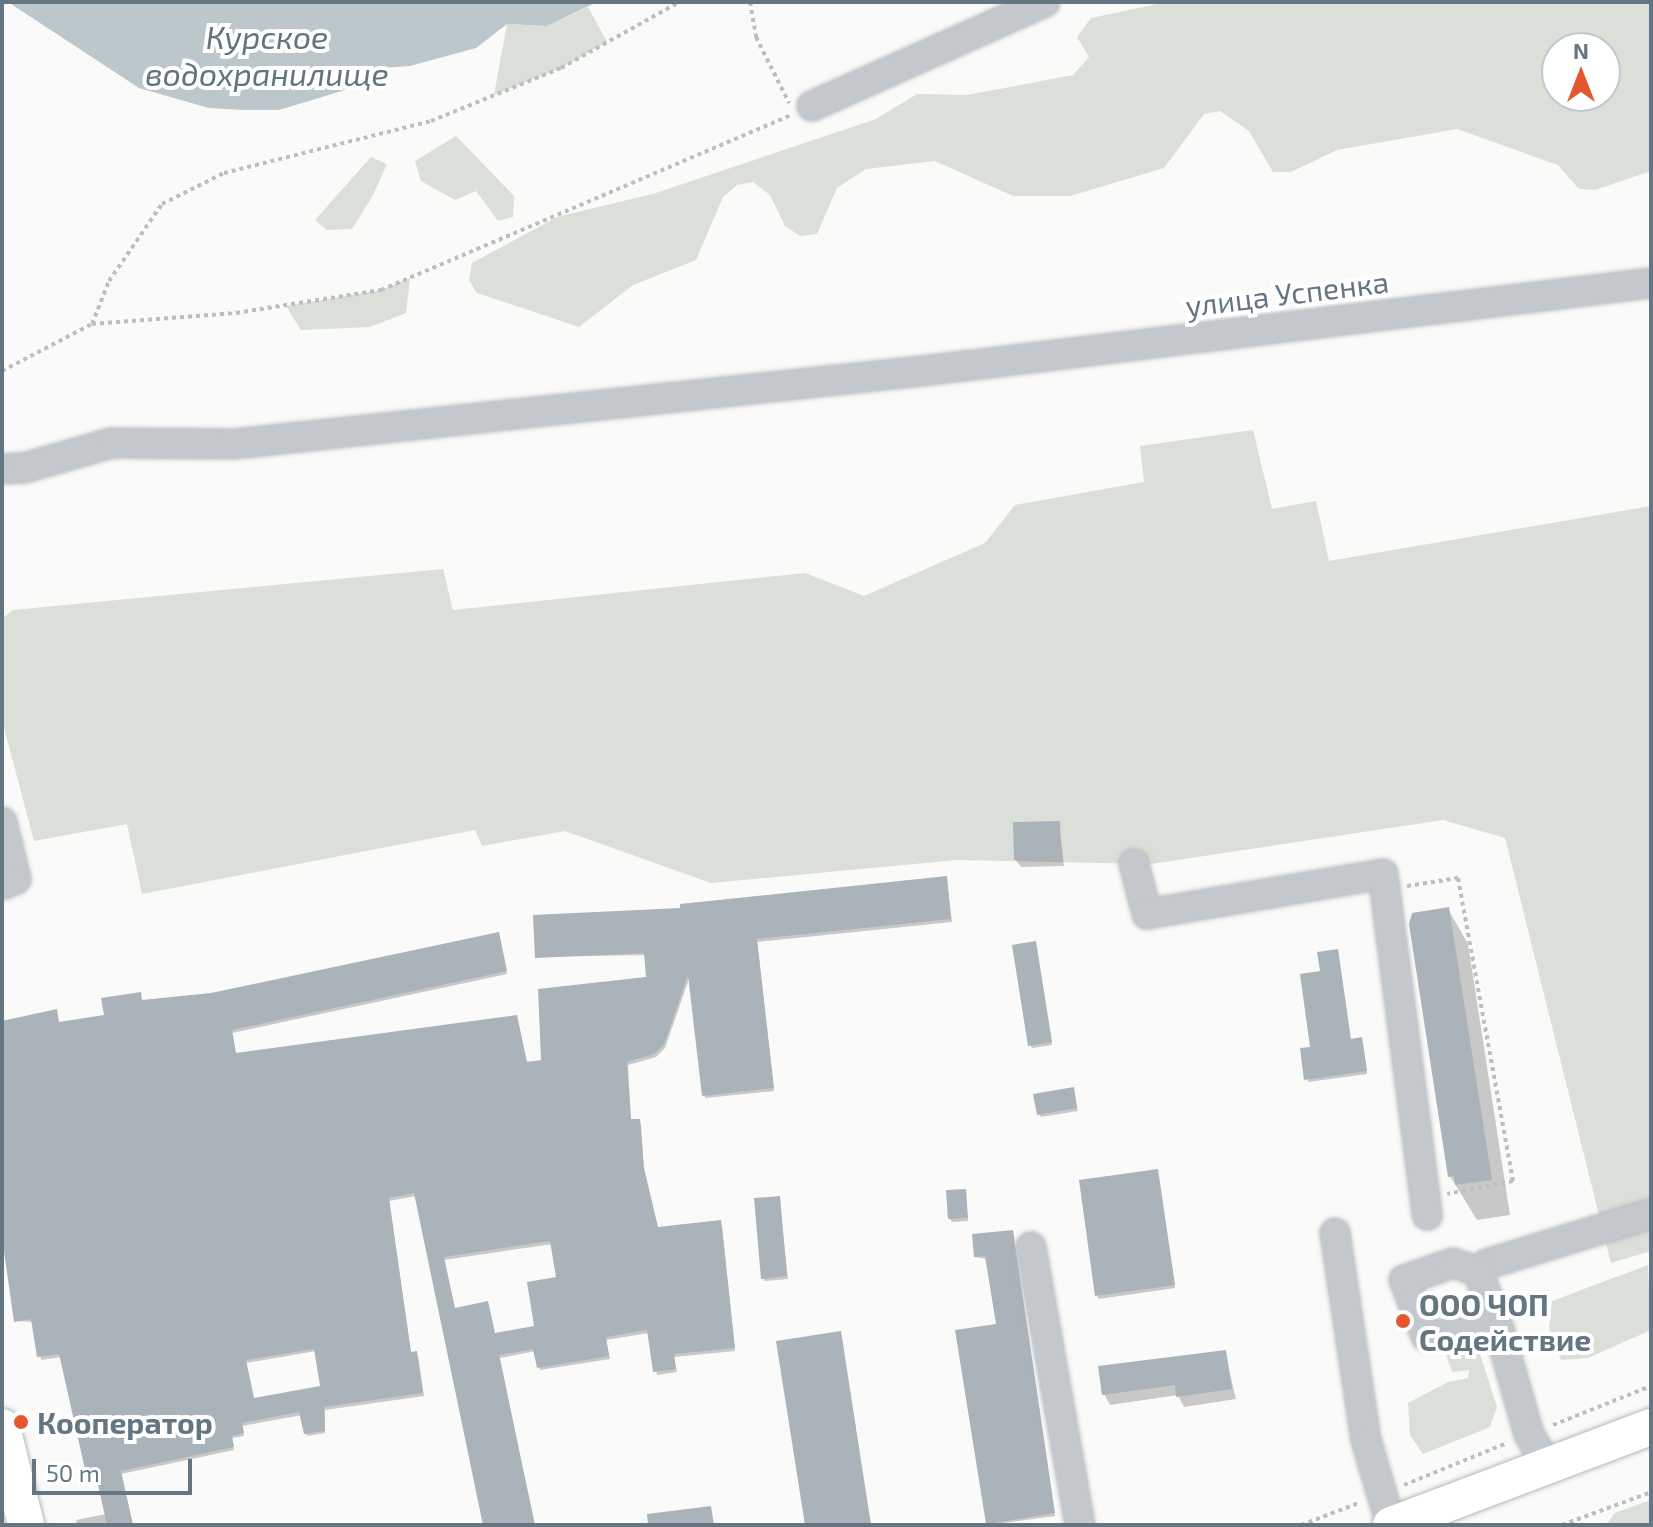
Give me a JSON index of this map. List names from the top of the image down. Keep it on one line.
{"streets":{"street":["улица Успенка"]},"water":["Курское водохранилище"],"places":["ООО ЧОП Содействие","Кооператор"],"scale_bar":"50 m","north":"top"}
